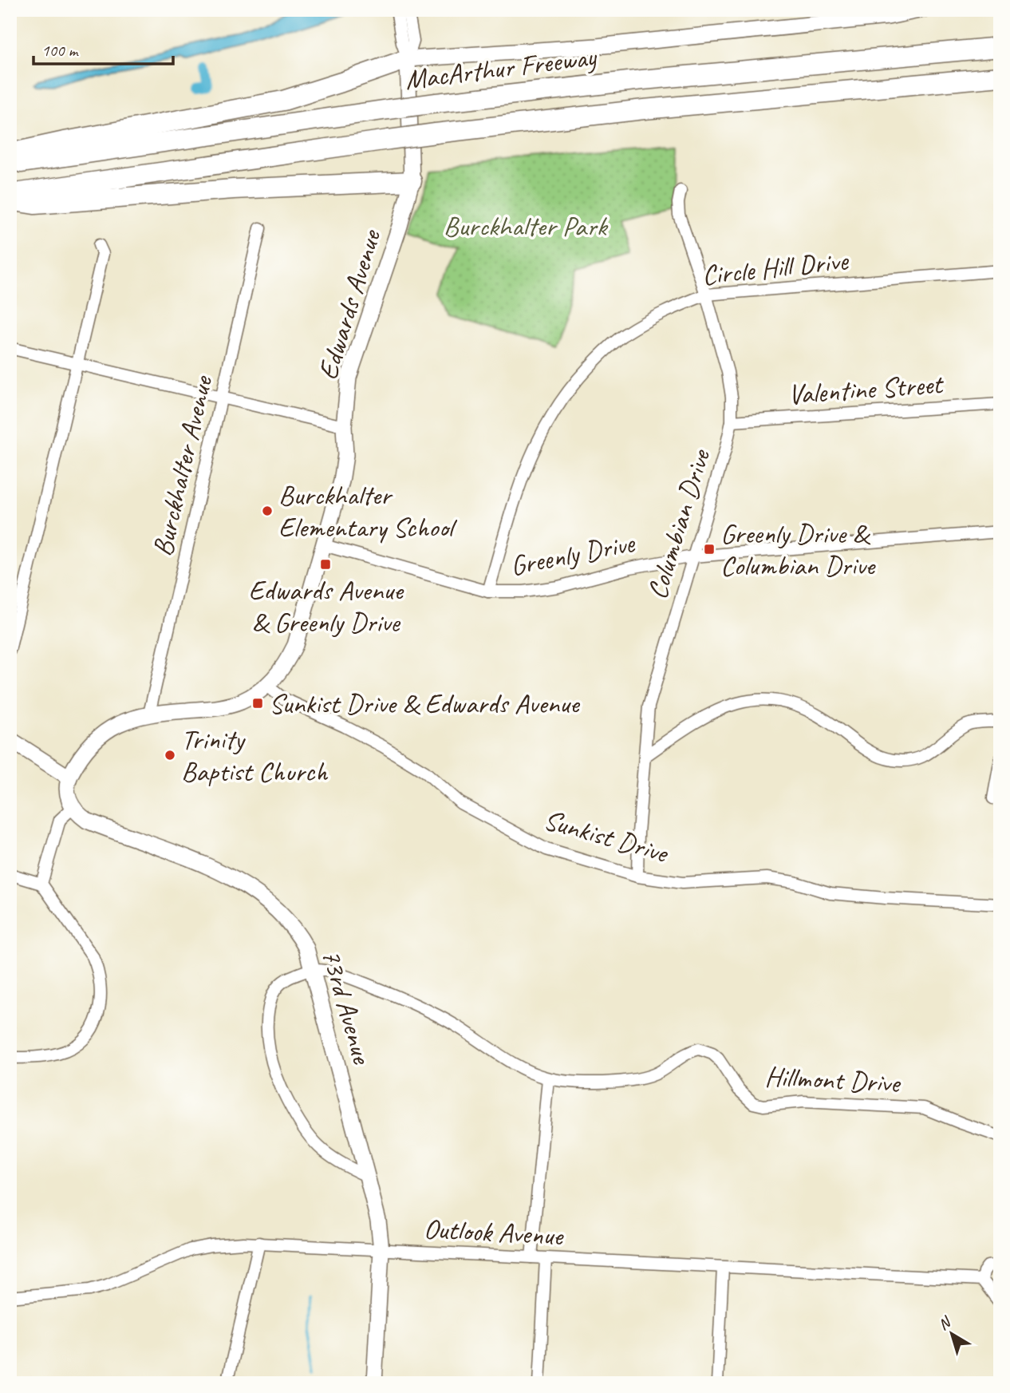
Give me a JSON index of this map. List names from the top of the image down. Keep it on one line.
{"streets":{"highway":["MacArthur Freeway"],"main road":["Edwards Avenue","73rd Avenue"],"street":["Circle Hill Drive","Valentine Street","Burckhalter Avenue","Columbian Drive","Greenly Drive","Sunkist Drive","Hillmont Drive","Outlook Avenue"]},"crossings":[["Circle Hill Drive","Columbian Drive"],["Circle Hill Drive","Greenly Drive"],["Edwards Avenue","Greenly Drive"],["Edwards Avenue","Sunkist Drive"],["Valentine Street","Columbian Drive"],["Columbian Drive","Greenly Drive"],["Columbian Drive","Sunkist Drive"],["73rd Avenue","Hillmont Drive"],["73rd Avenue","Outlook Avenue"]],"parks":["Burckhalter Park"],"places":{"other":["Burckhalter Elementary School","Trinity Baptist Church"],"transit":["Greenly Drive & Columbian Drive","Edwards Avenue & Greenly Drive","Sunkist Drive & Edwards Avenue"]},"scale_bar":"100 m","north":"top left"}
